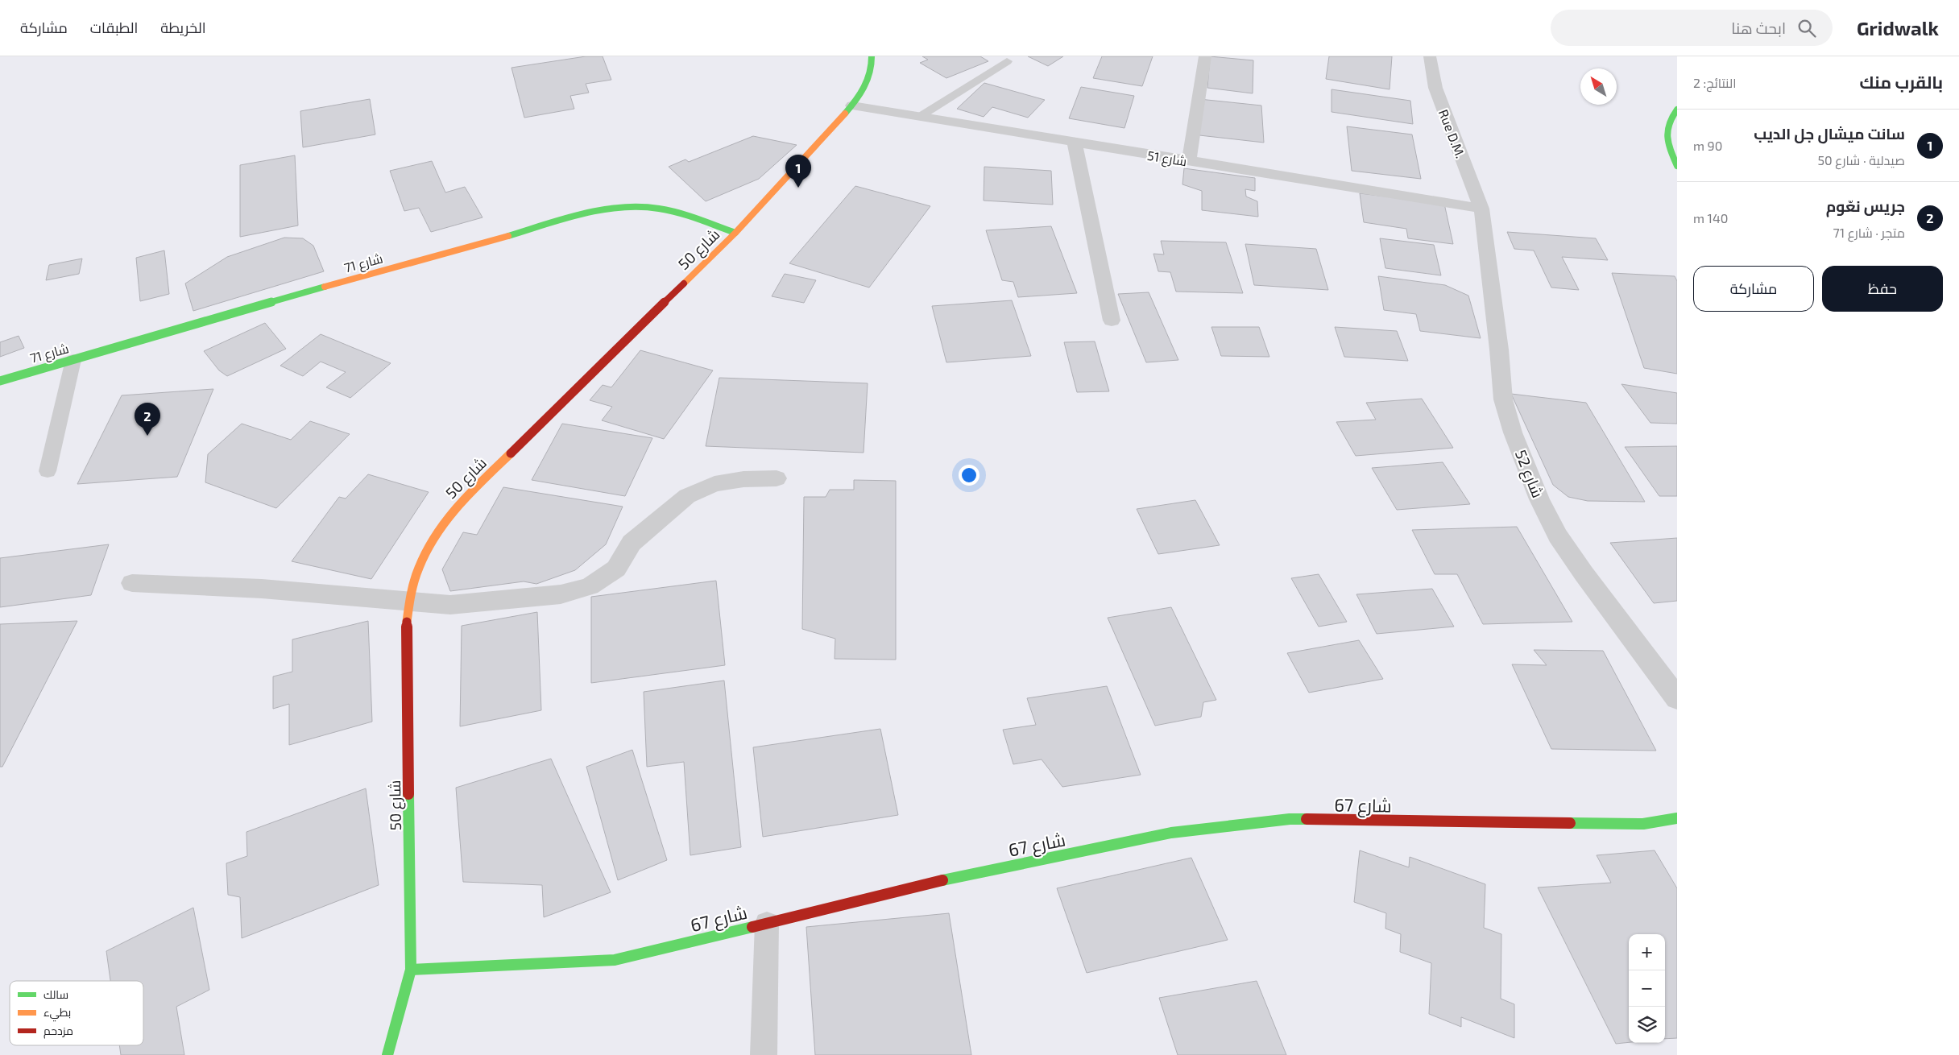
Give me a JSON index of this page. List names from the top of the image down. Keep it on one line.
{"streets":{"street":["Rue D.M.","شارع 51","شارع 50","شارع 71","شارع 52","شارع 67"]},"crossings":[["Rue D.M.","شارع 51"],["Rue D.M.","شارع 52"],["شارع 51","شارع 50"],["شارع 51","شارع 52"],["شارع 50","شارع 71"],["شارع 50","شارع 67"]],"legend":["سالك","بطيء","مزدحم"],"north":"top left","page":{"header":"Gridwalk","search":"ابحث هنا","nav":["الخريطة","الطبقات","مشاركة"],"heading":["بالقرب منك","النتائج: 2"],"list":[{"mark":"1","name":"سانت ميشال جل الديب","note":"صيدلية · شارع 50","value":"90 m"},{"mark":"2","name":"جريس نعّوم","note":"متجر · شارع 71","value":"140 m"}],"pins":["1","2"],"buttons":["حفظ","مشاركة"],"map_buttons":["+","−"]}}
